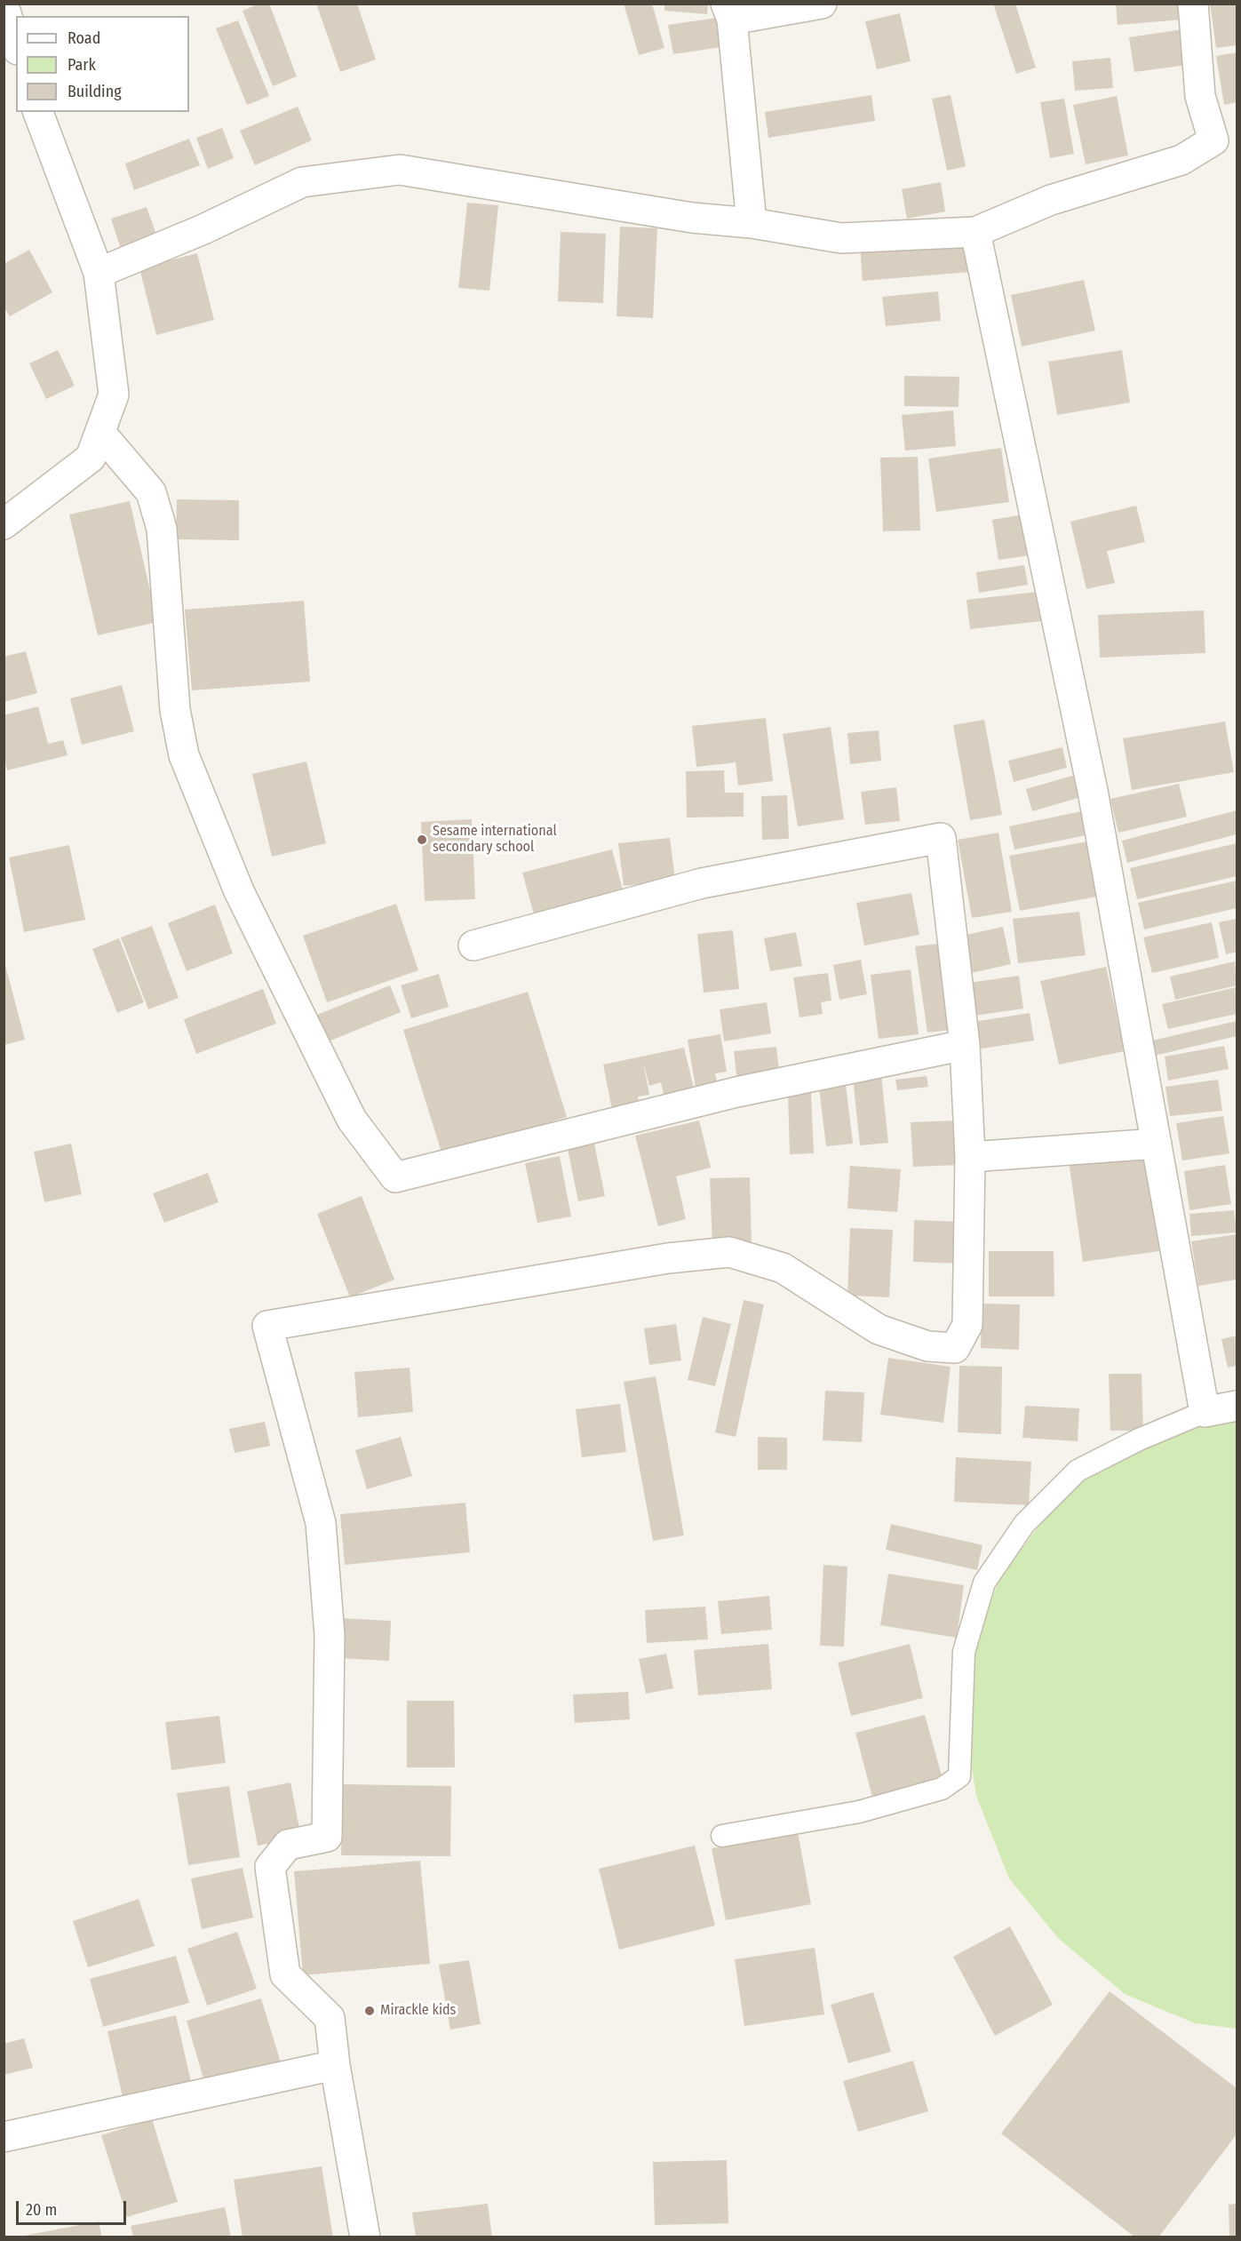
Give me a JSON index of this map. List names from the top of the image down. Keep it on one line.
{"places":["Sesame international secondary school","Mirackle kids"],"legend":["Road","Park","Building"],"scale_bar":"20 m"}
